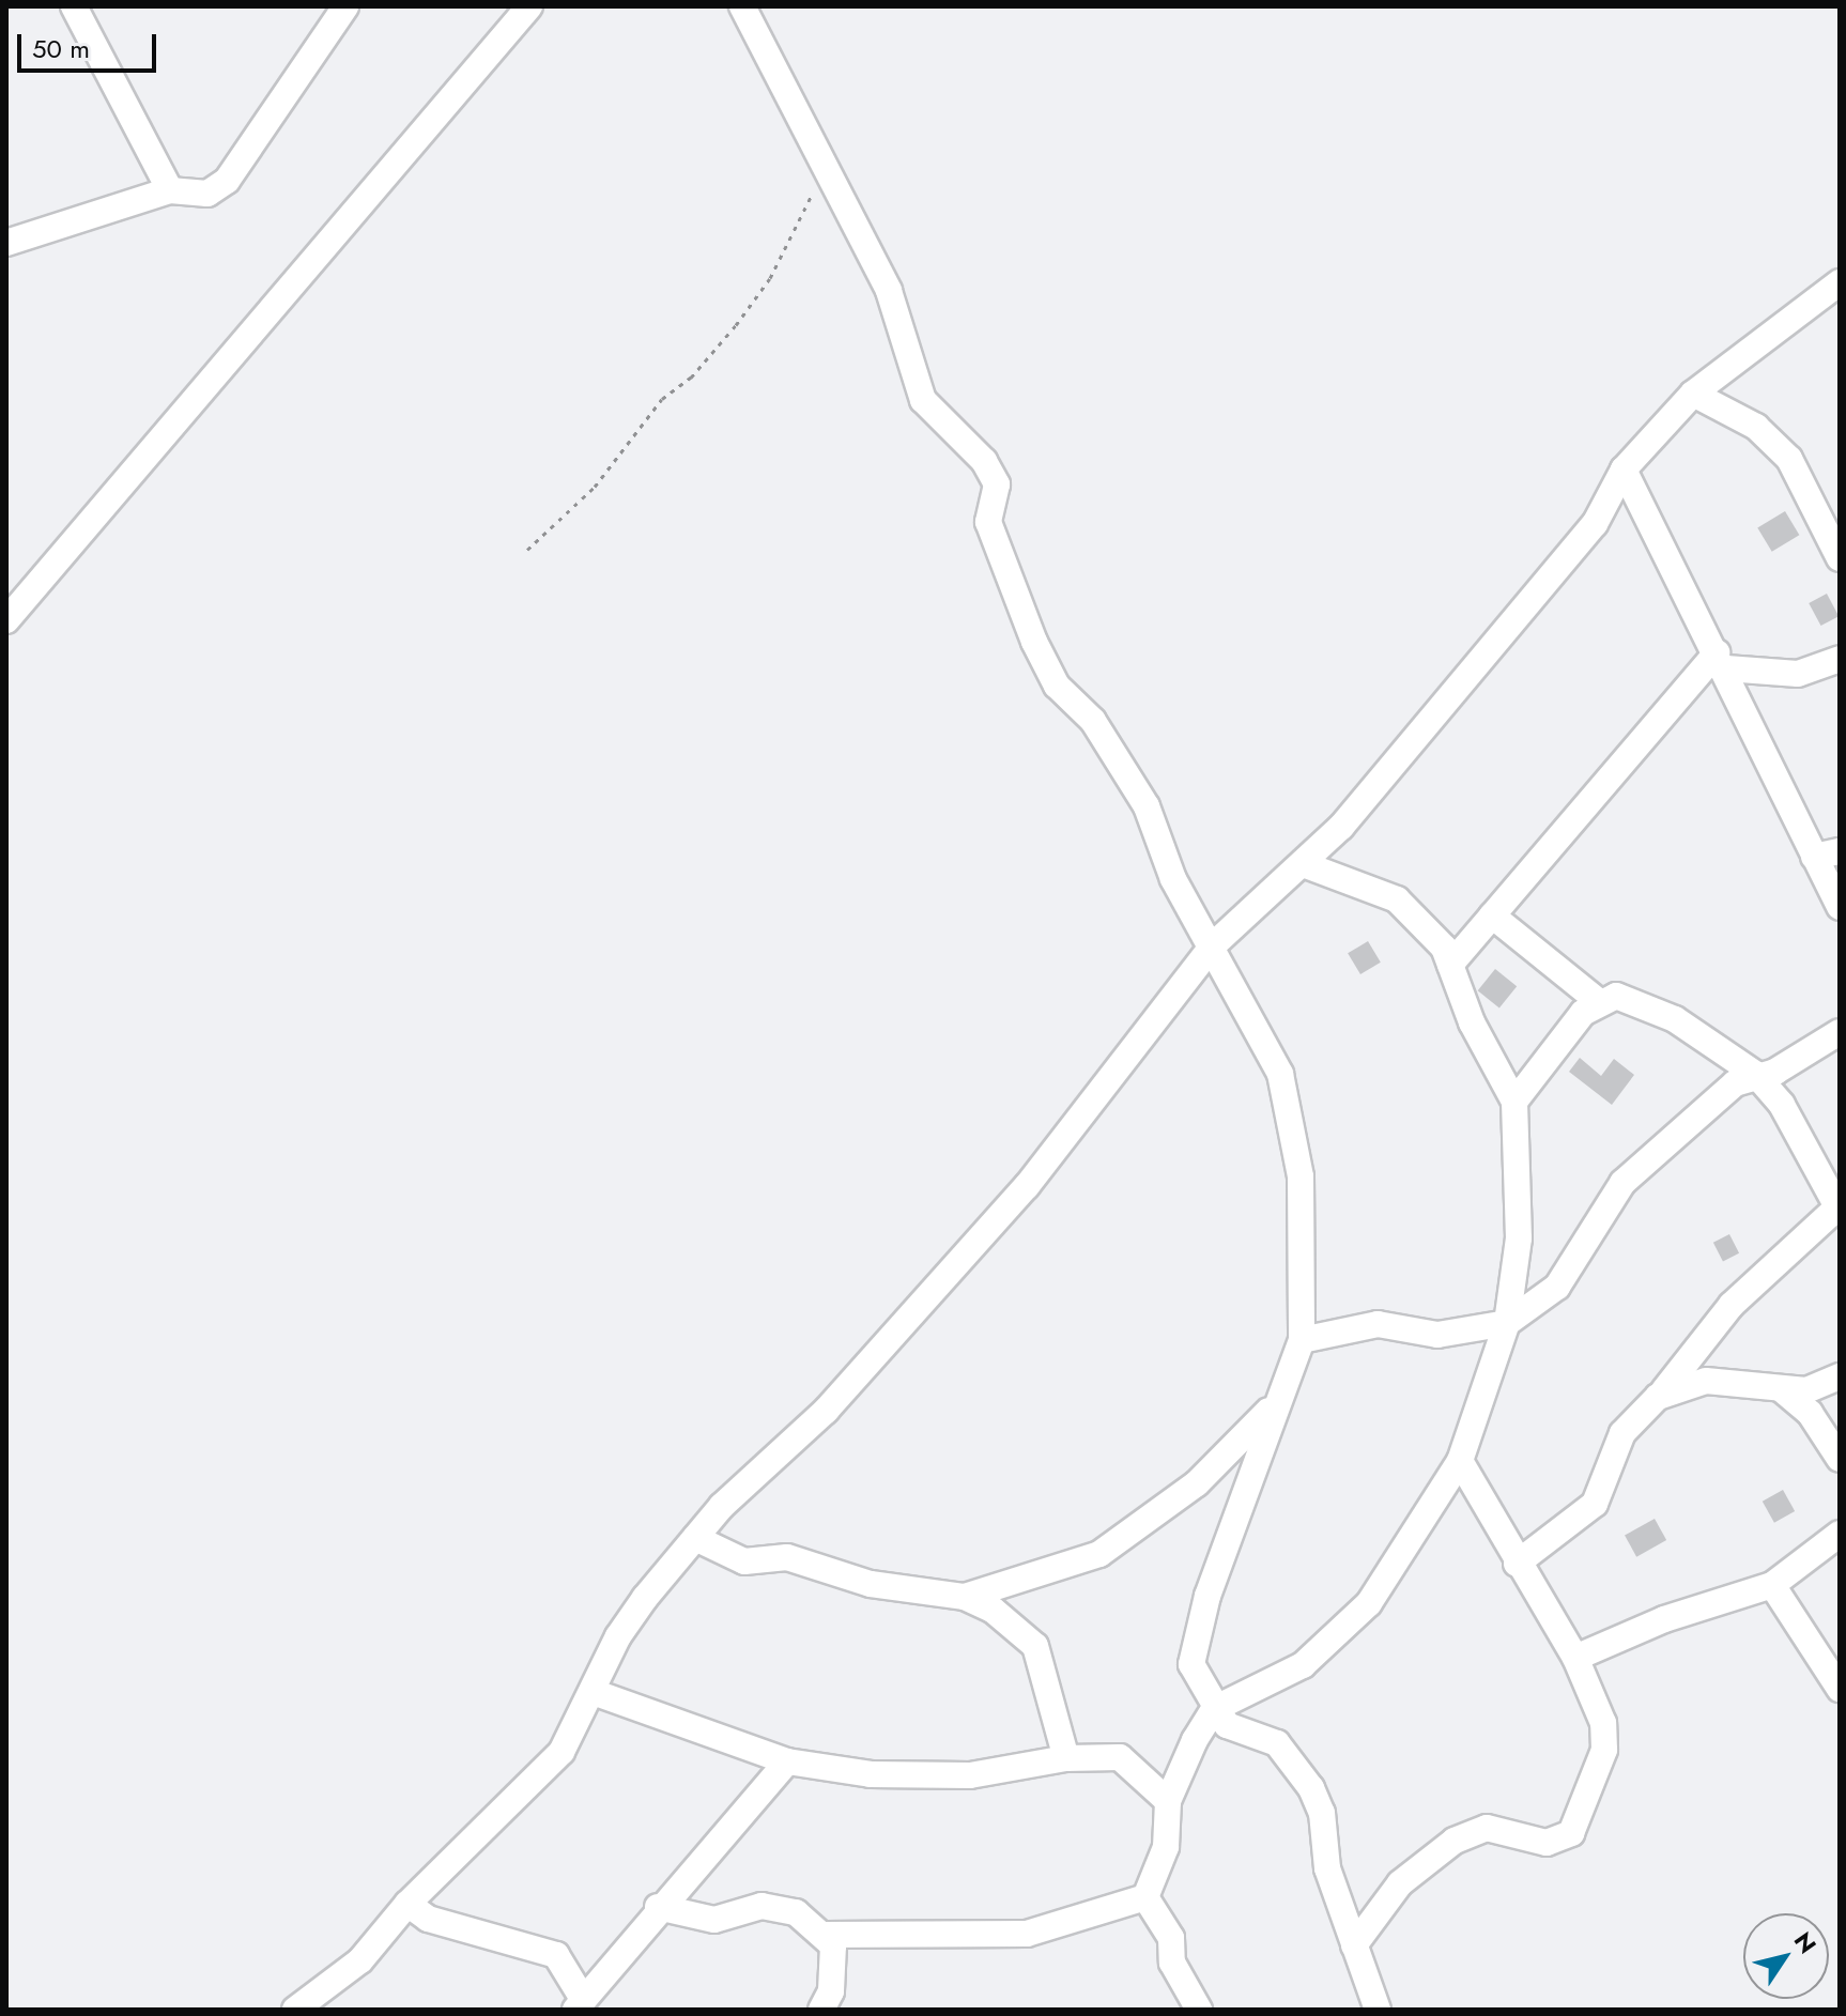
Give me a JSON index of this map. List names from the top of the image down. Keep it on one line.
{"scale_bar":"50 m","north":"top right"}
